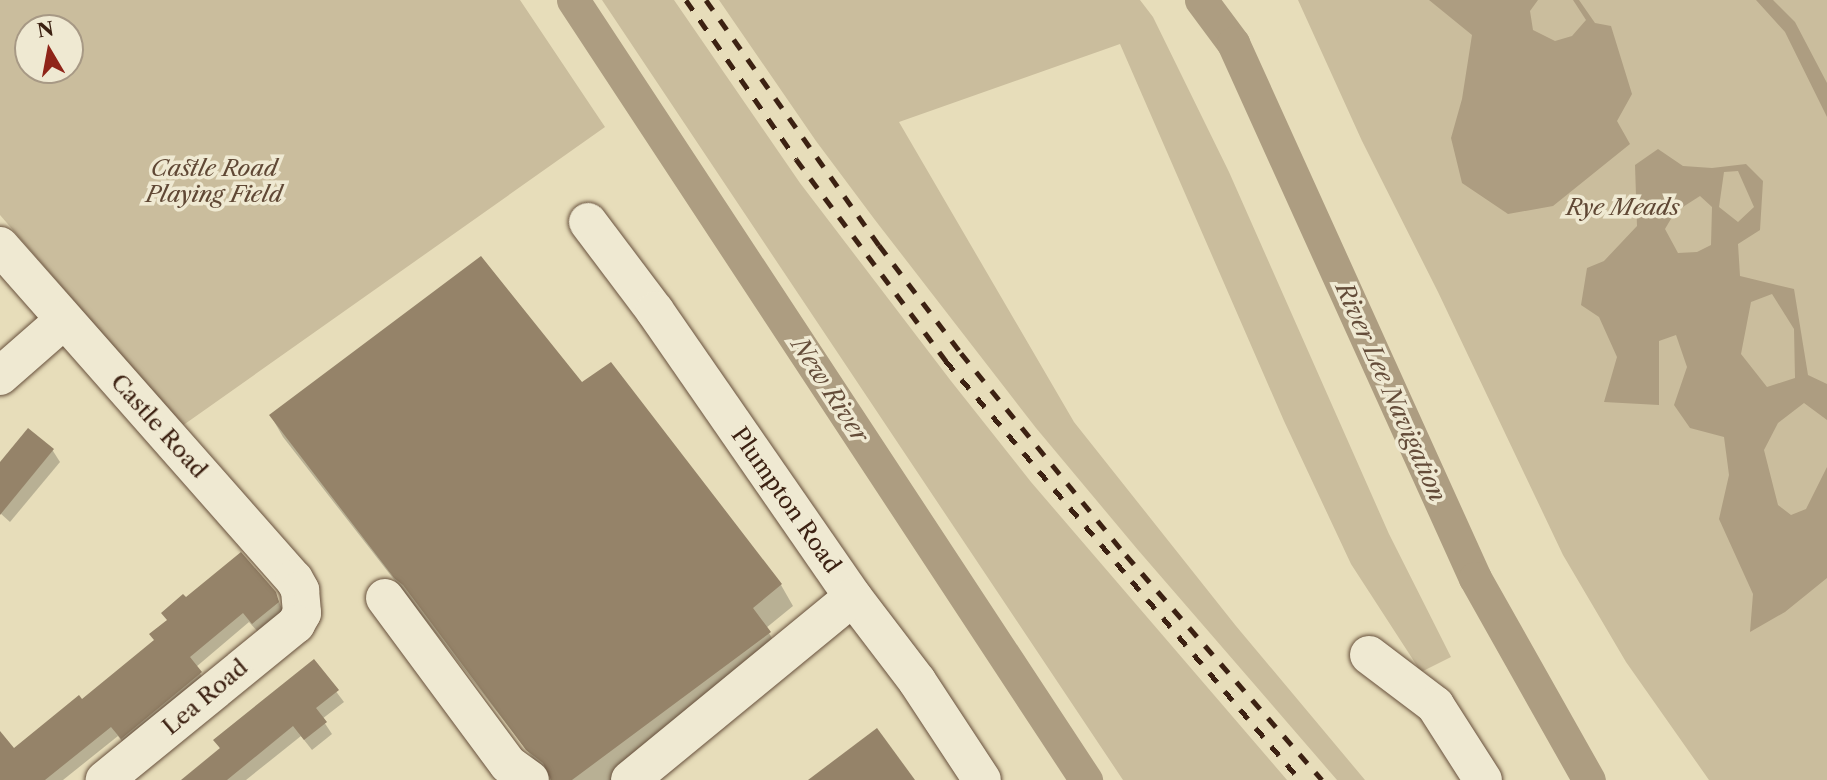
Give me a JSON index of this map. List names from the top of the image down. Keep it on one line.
{"streets":{"street":["Castle Road","Plumpton Road","Lea Road"]},"crossings":[["Castle Road","Lea Road"]],"water":["New River","River Lee Navigation"],"parks":["Castle Road Playing Field","Rye Meads"],"north":"top"}
